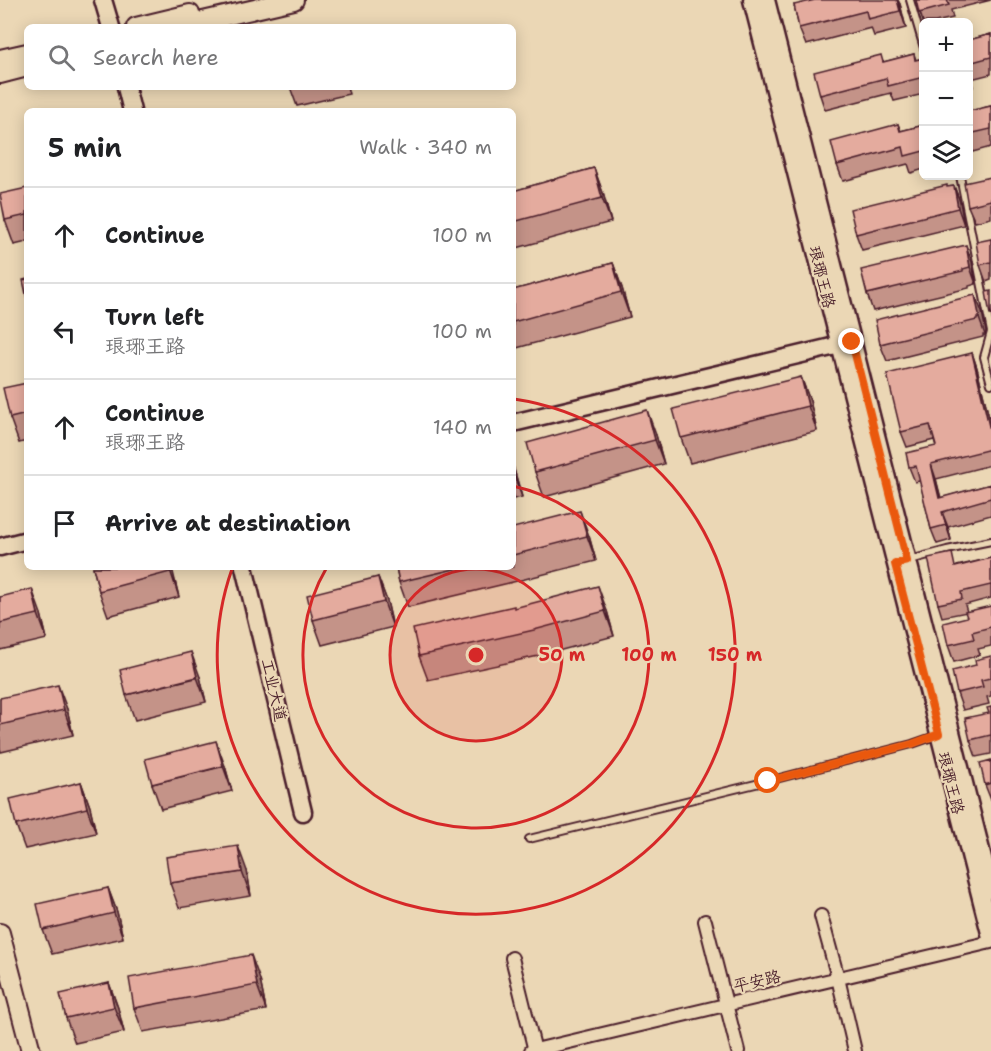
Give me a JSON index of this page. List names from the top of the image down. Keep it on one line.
{"streets":{"main road":["琅琊王路","工业大道"],"street":["平安路"]},"page":{"map_buttons":["+","−"],"search":"Search here","heading":["5 min","Walk · 340 m"],"list":[["Continue","100 m"],["Turn left","琅琊王路","100 m"],["Continue","琅琊王路","140 m"],"Arrive at destination"]},"rings":["50 m","100 m","150 m"]}
